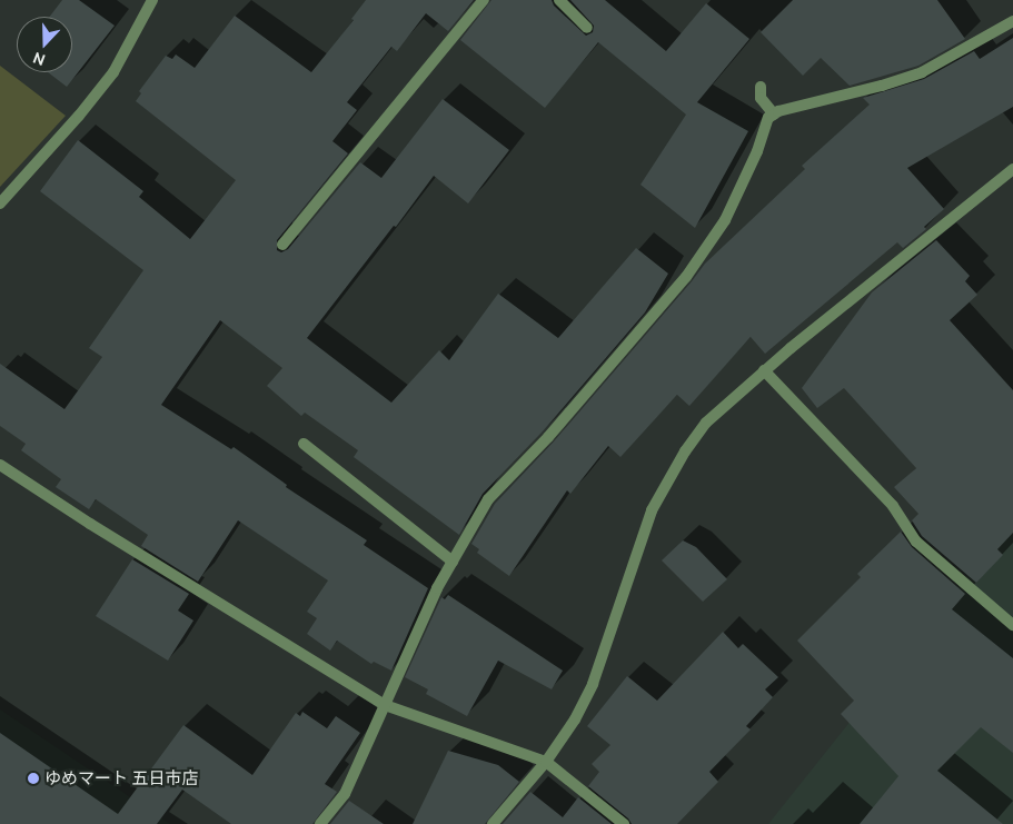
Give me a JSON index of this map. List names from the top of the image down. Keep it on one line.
{"places":["ゆめマート 五日市店"],"north":"bottom"}
